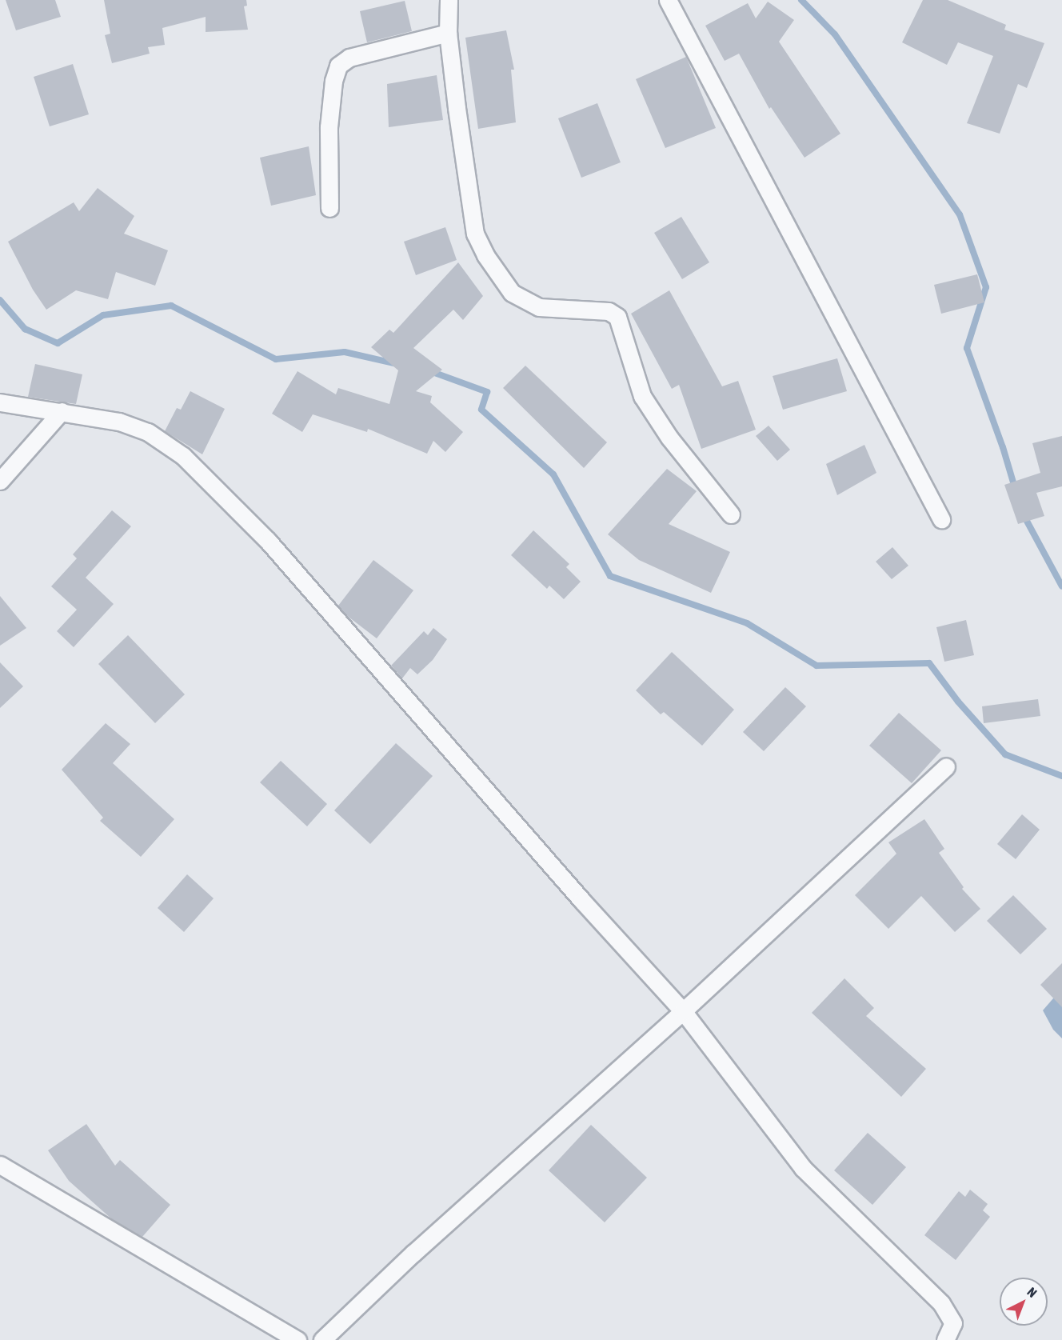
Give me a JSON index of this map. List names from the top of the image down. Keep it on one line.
{"north":"top right"}
